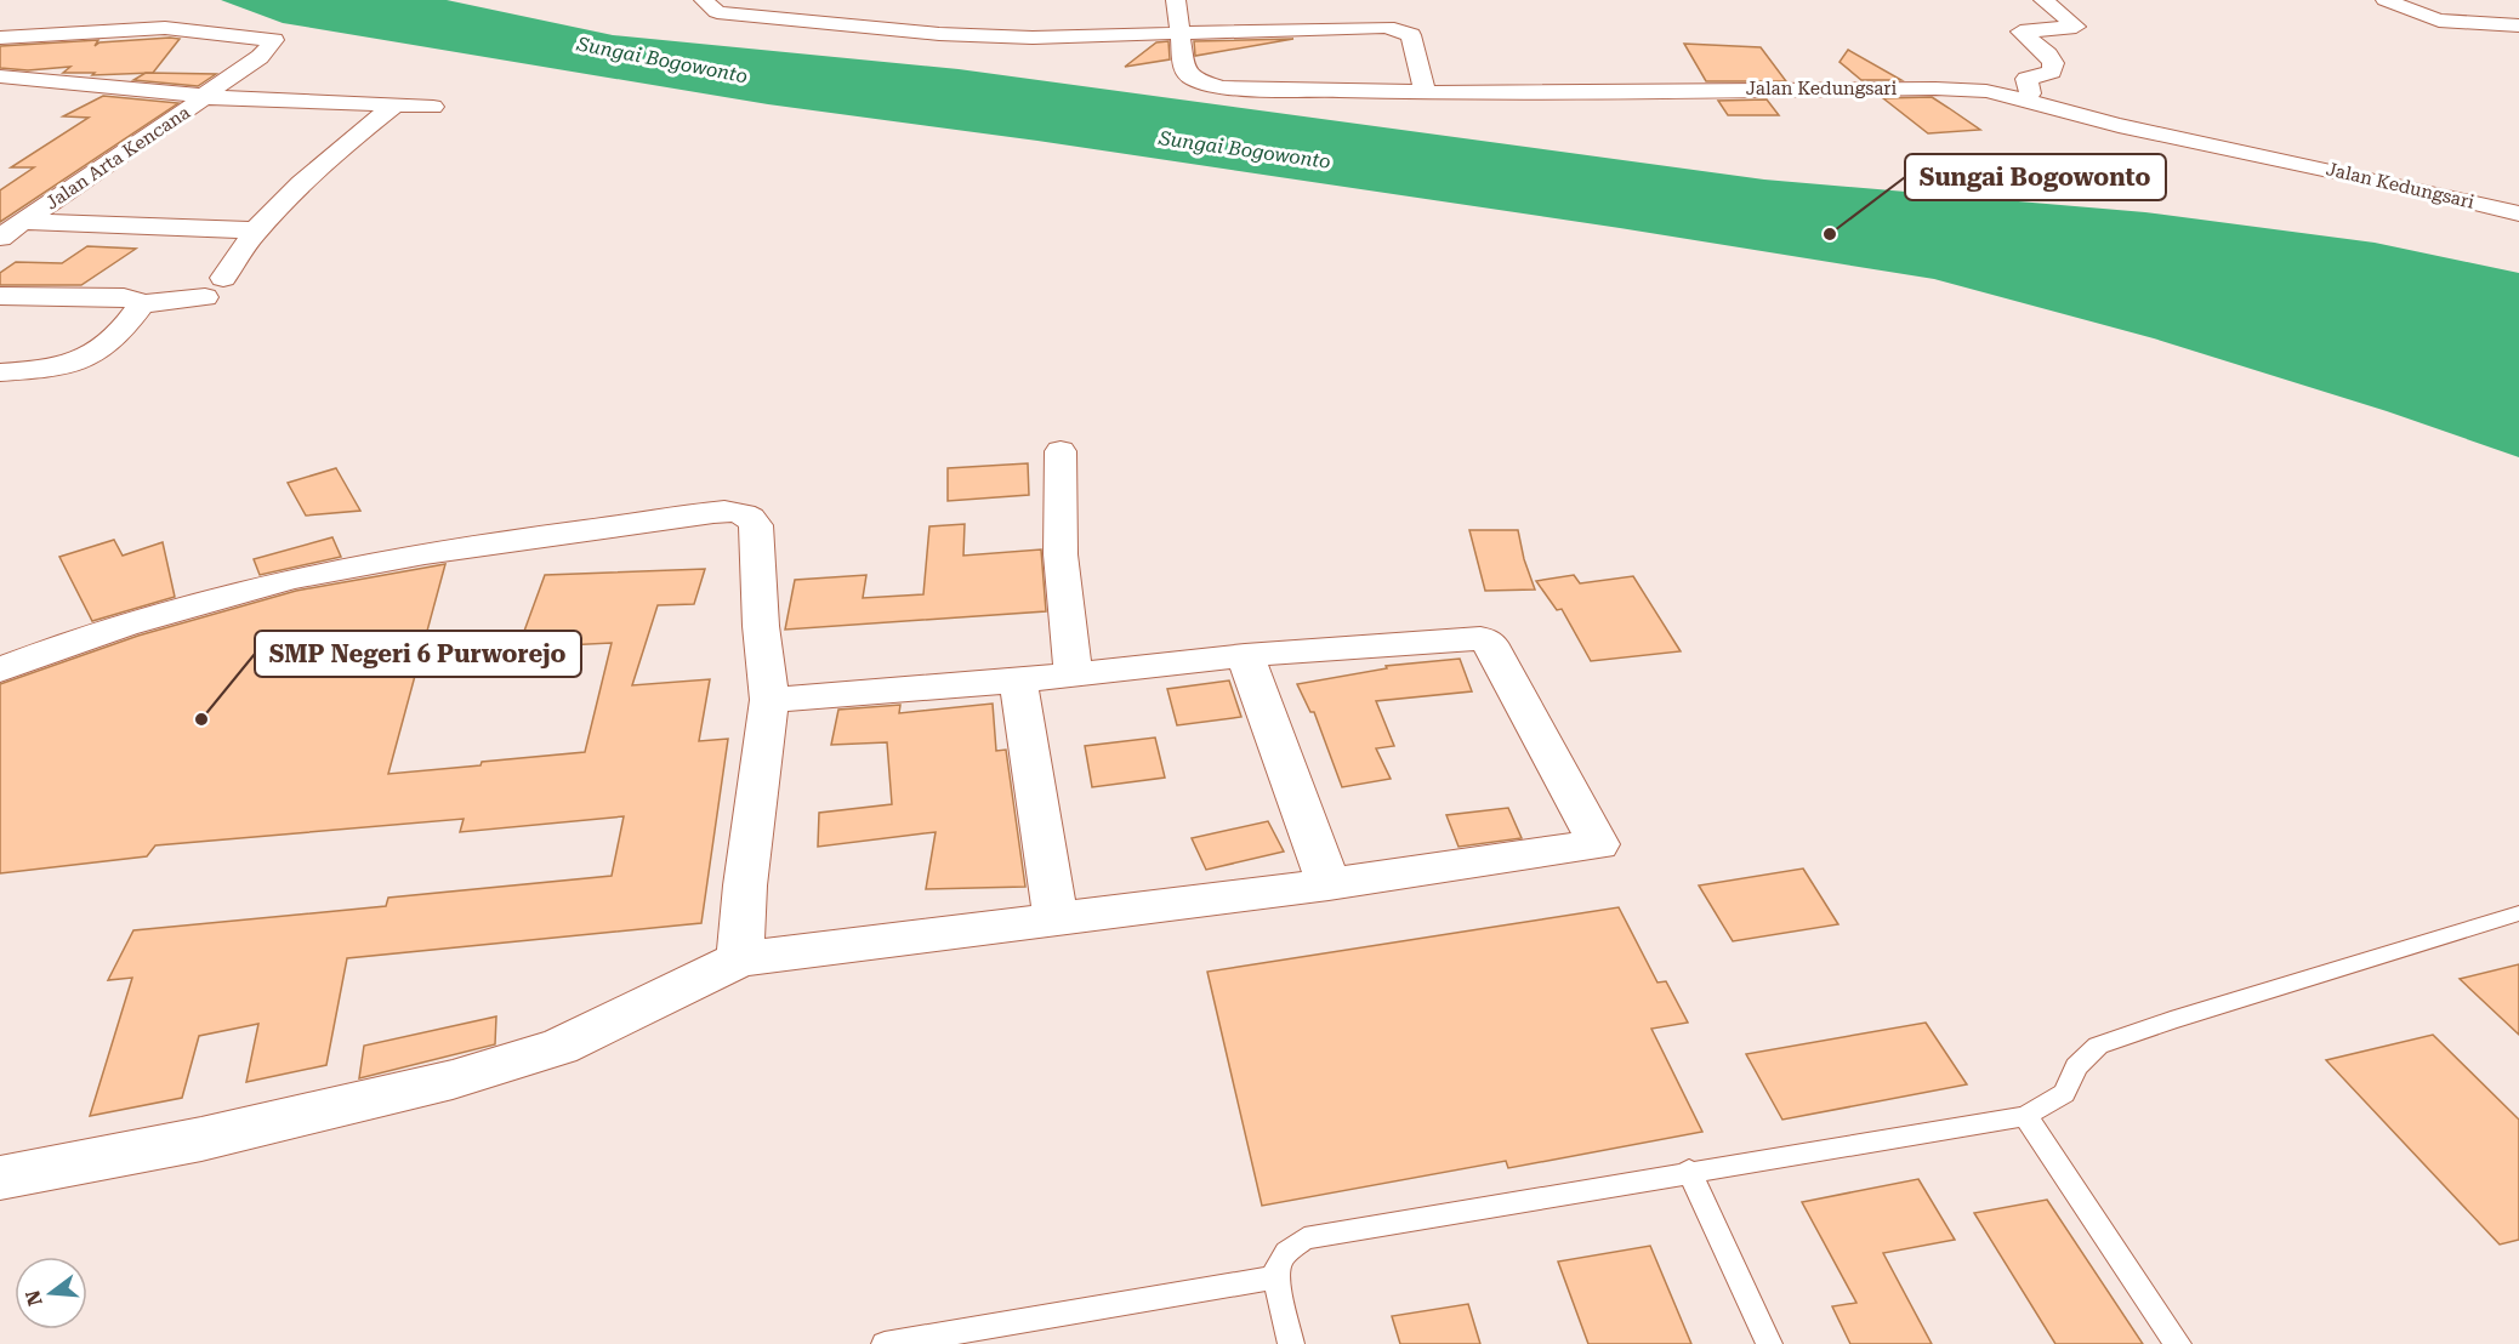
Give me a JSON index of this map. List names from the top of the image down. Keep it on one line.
{"streets":{"street":["Jalan Kedungsari","Jalan Arta Kencana"]},"water":["Sungai Bogowonto"],"places":["Sungai Bogowonto","SMP Negeri 6 Purworejo"],"north":"left"}
